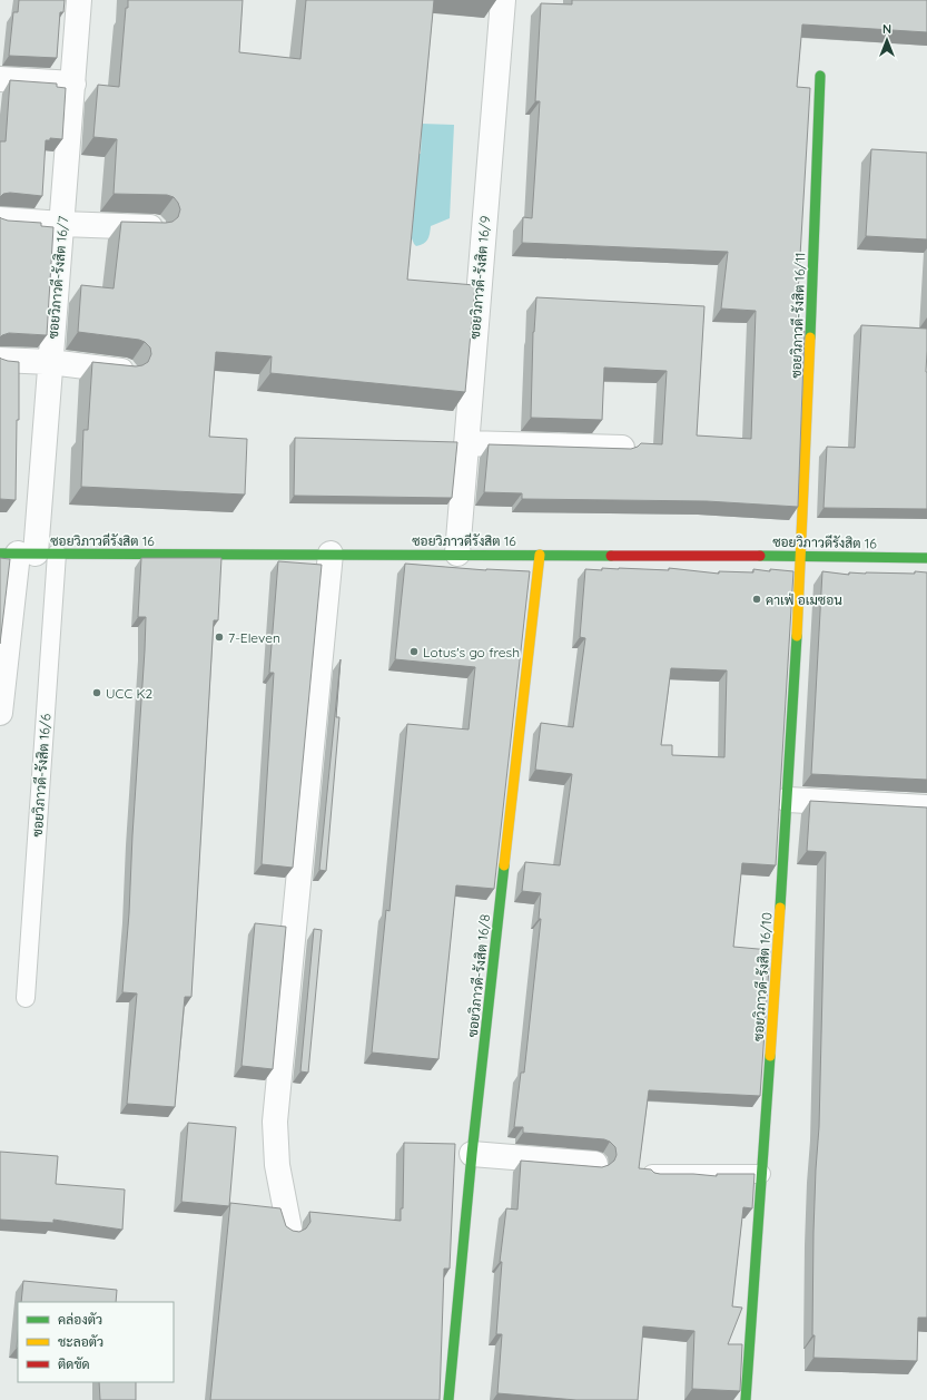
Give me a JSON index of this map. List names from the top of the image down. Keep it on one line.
{"streets":{"street":["ซอยวิภาวดี-รังสิต 16/7","ซอยวิภาวดี-รังสิต 16/9","ซอยวิภาวดี-รังสิต 16/11","ซอยวิภาวดีรังสิต 16","ซอยวิภาวดี-รังสิต 16/8","ซอยวิภาวดี-รังสิต 16/10"],"lane":["ซอยวิภาวดี-รังสิต 16/6"]},"crossings":[["ซอยวิภาวดี-รังสิต 16/7","ซอยวิภาวดีรังสิต 16"],["ซอยวิภาวดี-รังสิต 16/7","ซอยวิภาวดี-รังสิต 16/6"],["ซอยวิภาวดี-รังสิต 16/9","ซอยวิภาวดีรังสิต 16"],["ซอยวิภาวดี-รังสิต 16/11","ซอยวิภาวดีรังสิต 16"],["ซอยวิภาวดี-รังสิต 16/11","ซอยวิภาวดี-รังสิต 16/10"],["ซอยวิภาวดีรังสิต 16","ซอยวิภาวดี-รังสิต 16/6"],["ซอยวิภาวดีรังสิต 16","ซอยวิภาวดี-รังสิต 16/8"],["ซอยวิภาวดีรังสิต 16","ซอยวิภาวดี-รังสิต 16/10"]],"places":["คาเฟ่ อเมซอน","7-Eleven","Lotus's go fresh","UCC K2"],"legend":["คล่องตัว","ชะลอตัว","ติดขัด"],"north":"top"}
